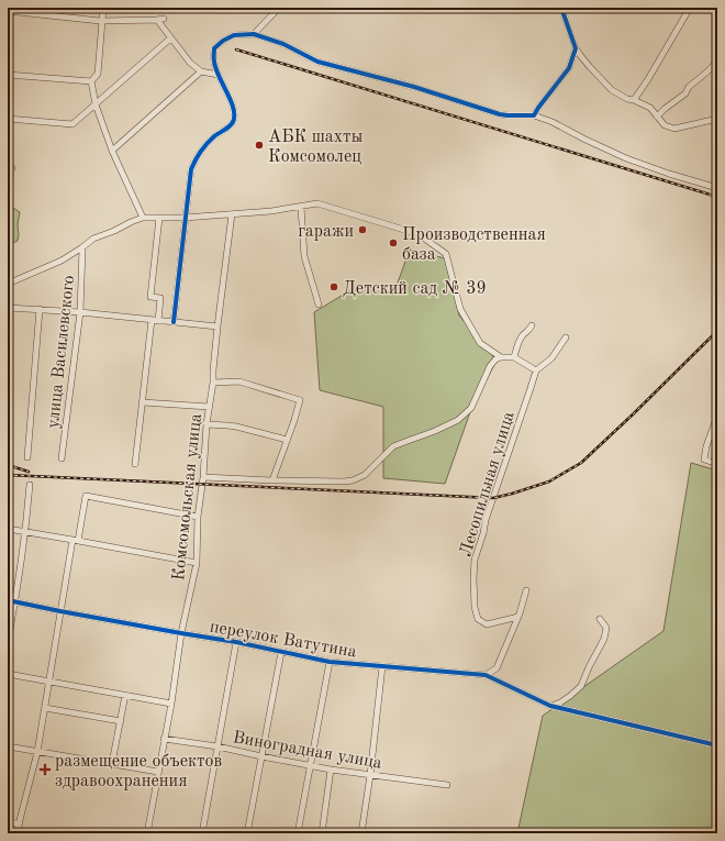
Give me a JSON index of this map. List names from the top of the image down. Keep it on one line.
{"streets":{"street":["улица Василевского","Лесопильная улица","Комсомольская улица","переулок Ватутина","Виноградная улица"]},"crossings":[["Комсомольская улица","переулок Ватутина"],["Комсомольская улица","Виноградная улица"]],"places":{"other":["АБК шахты Комсомолец","гаражи","Производственная база","Детский сад № 39"],"health":["размещение объектов здравоохранения"]}}
